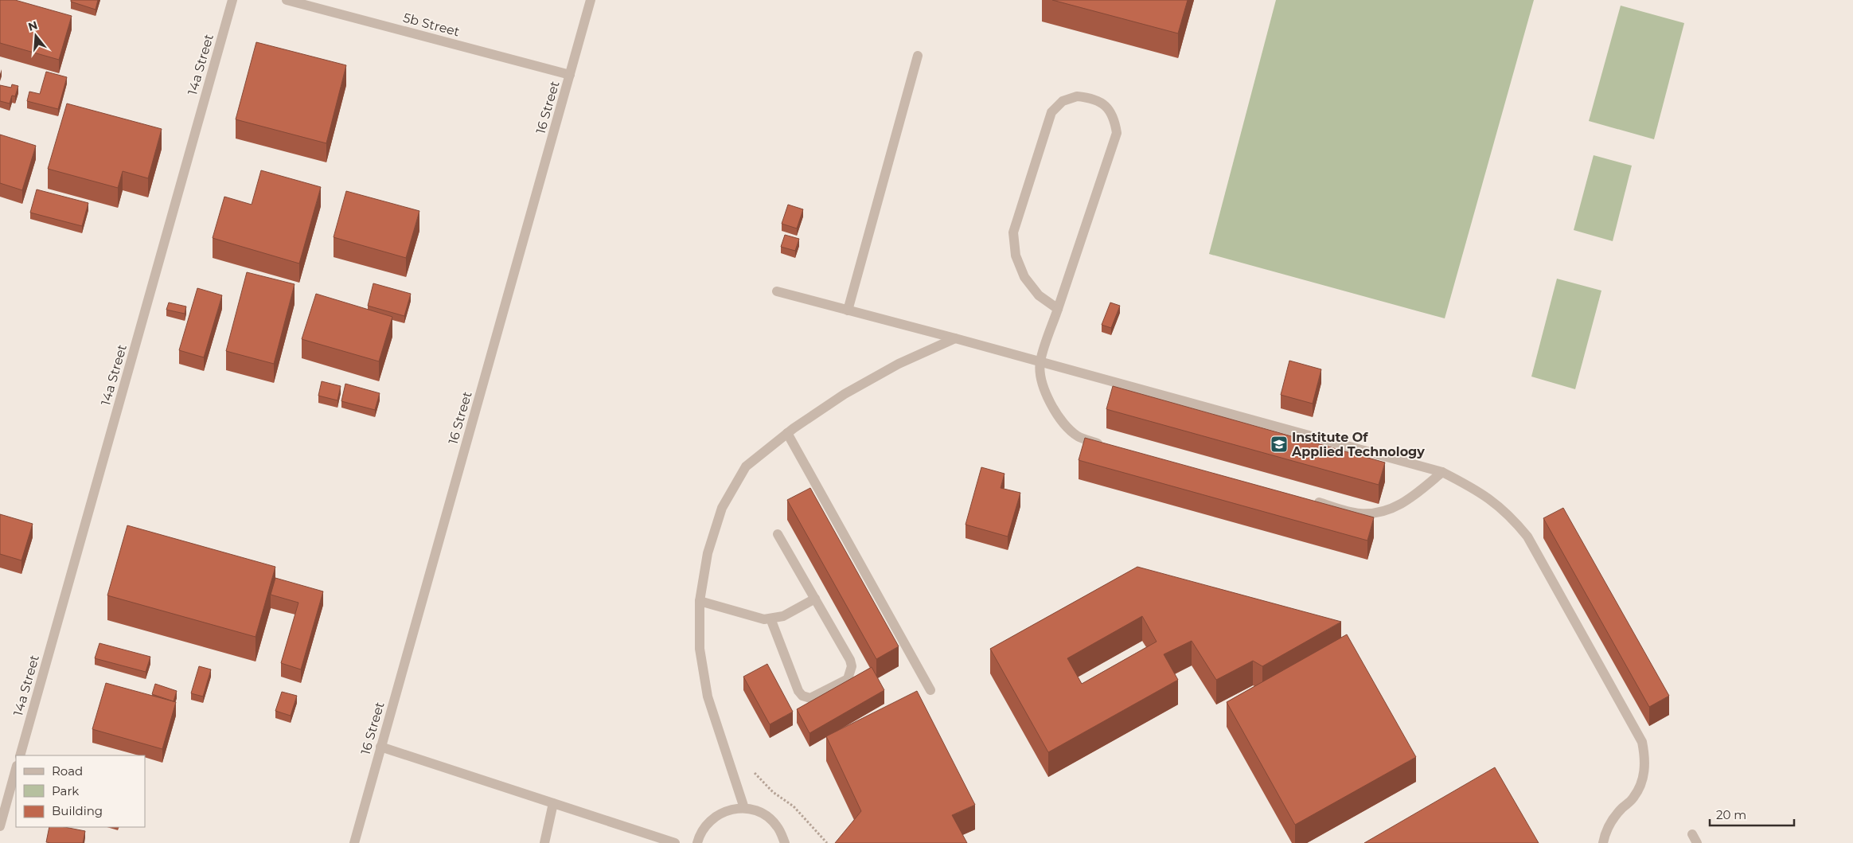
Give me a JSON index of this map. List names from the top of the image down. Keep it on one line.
{"streets":{"street":["5b Street","14a Street","16 Street"]},"crossings":[["5b Street","16 Street"]],"places":{"school or university":["Institute Of Applied Technology"]},"legend":["Road","Park","Building"],"scale_bar":"20 m","north":"top"}
